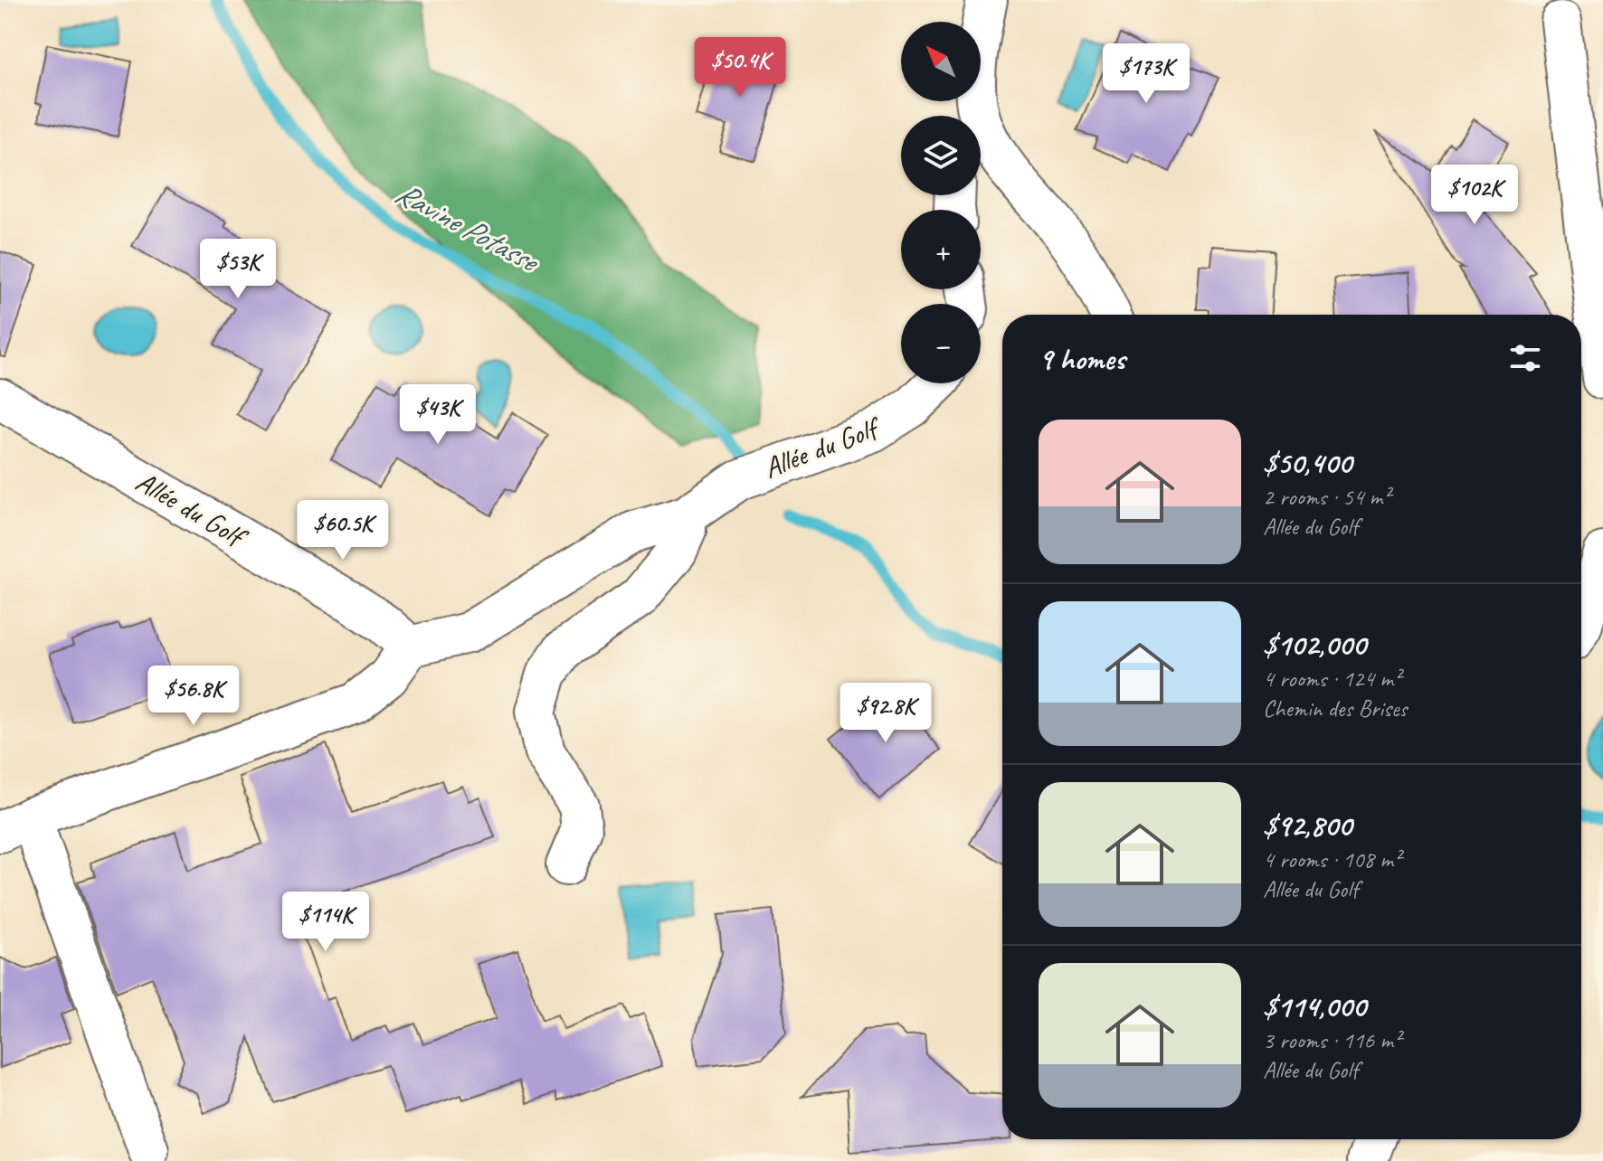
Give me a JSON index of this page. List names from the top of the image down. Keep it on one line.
{"streets":{"street":["Allée du Golf"]},"water":["Ravine Potasse"],"north":"top left","page":{"map_buttons":["+","−"],"price":["$50.4K","$173K","$102K","$53K","$43K","$60.5K","$56.8K","$92.8K","$114K"],"heading":"9 homes","list":[{"name":"$50,400","note":"2 rooms · 54 m² · Allée du Golf"},{"name":"$102,000","note":"4 rooms · 124 m² · Chemin des Brises"},{"name":"$92,800","note":"4 rooms · 108 m² · Allée du Golf"},{"name":"$114,000","note":"3 rooms · 116 m² · Allée du Golf"}]}}
